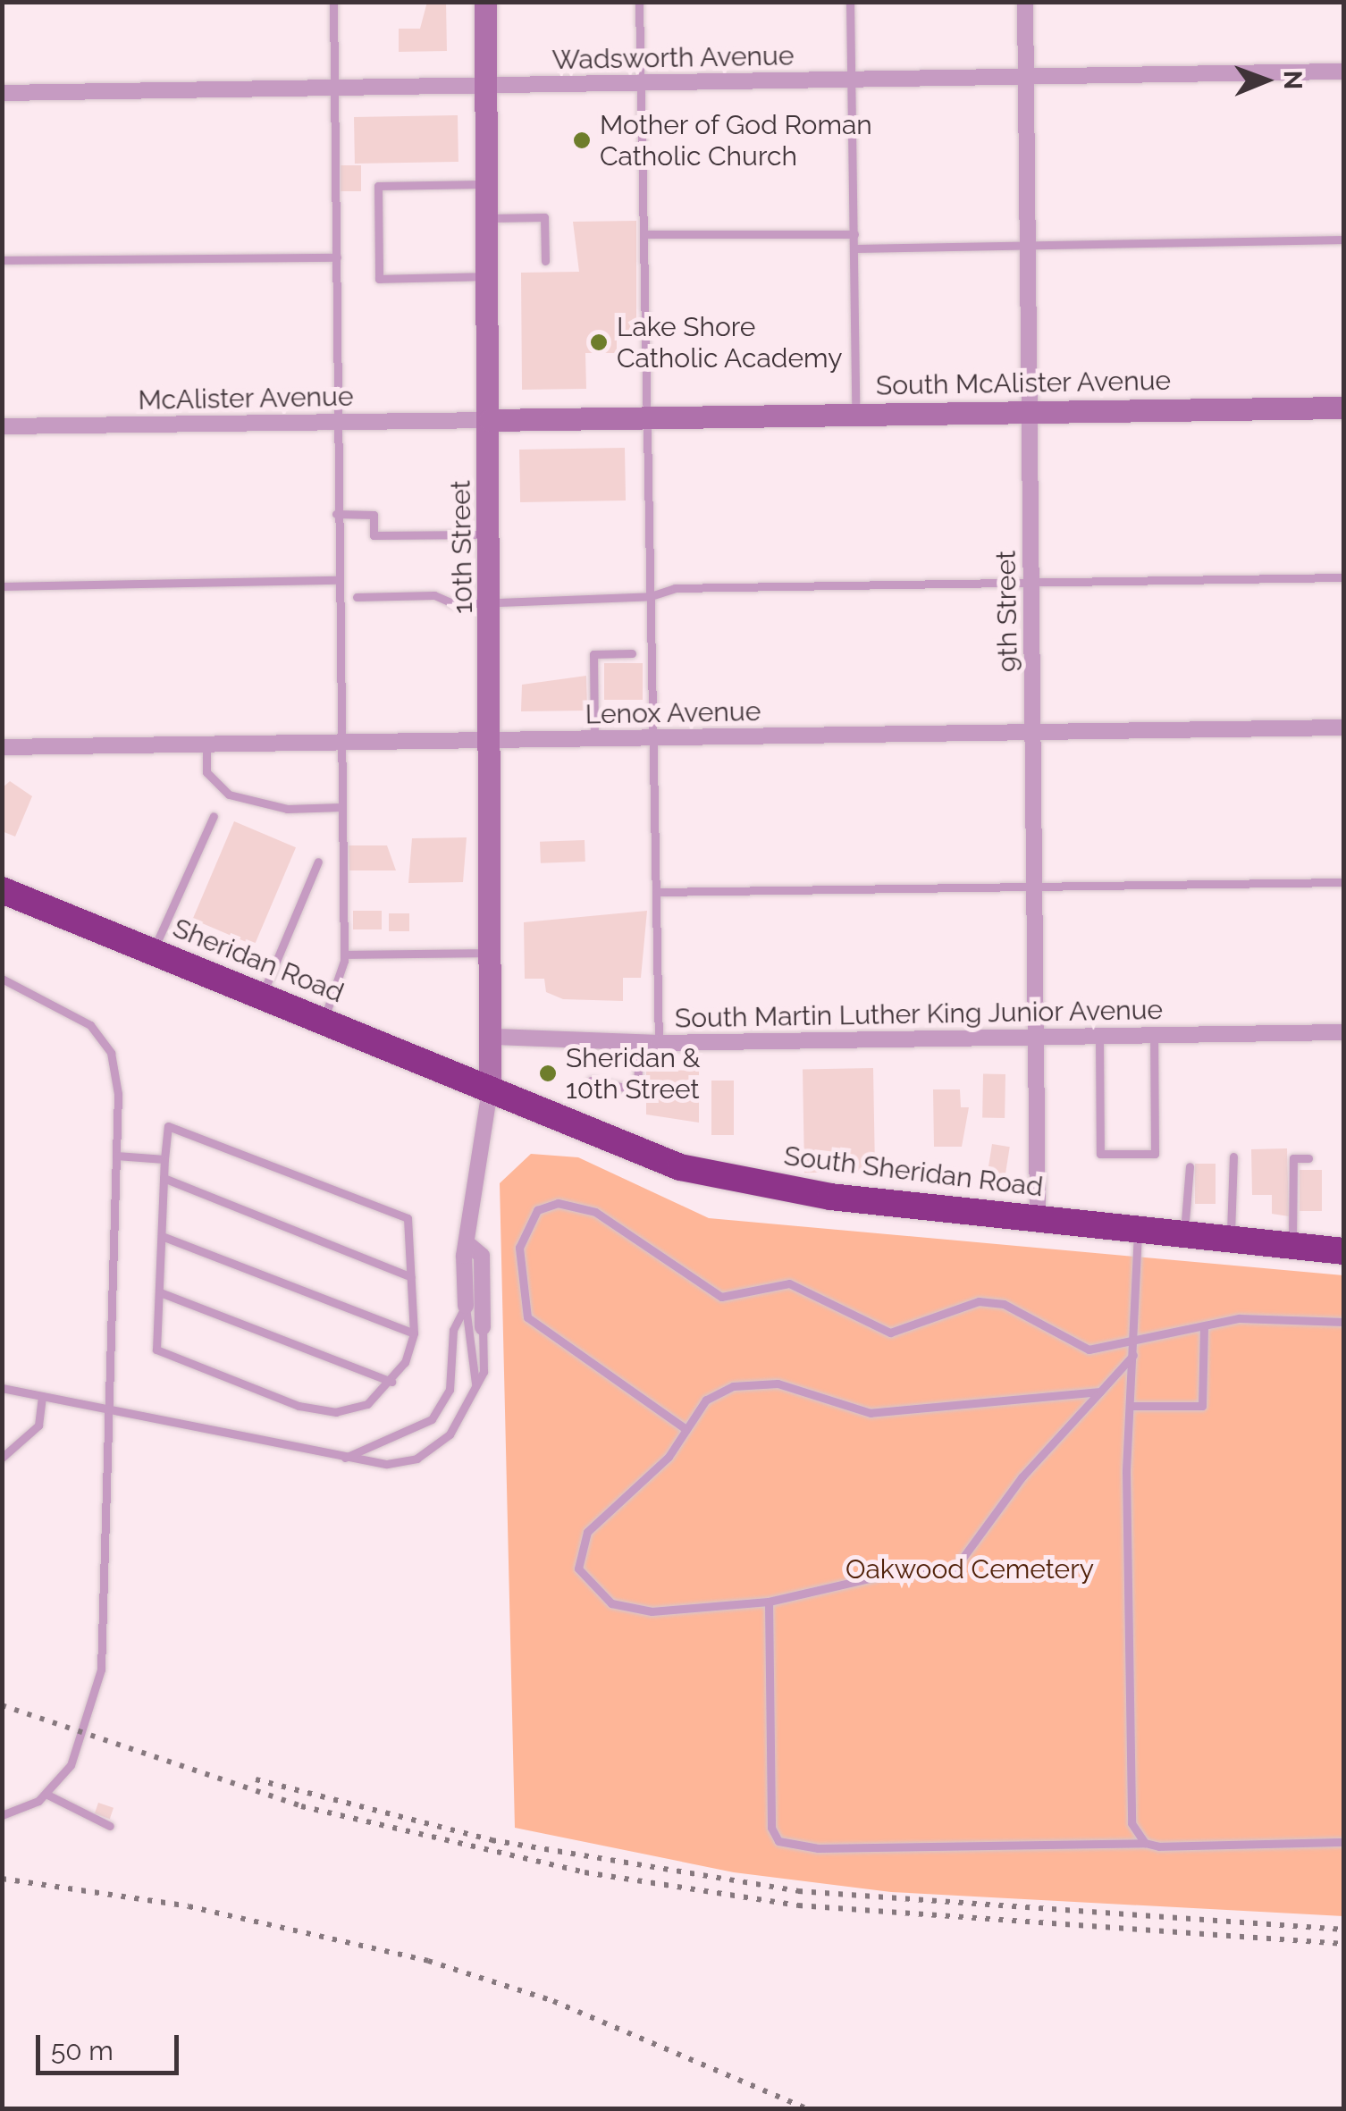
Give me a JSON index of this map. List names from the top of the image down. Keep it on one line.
{"streets":{"highway":["Sheridan Road","South Sheridan Road"],"street":["Wadsworth Avenue","South McAlister Avenue","McAlister Avenue","10th Street","9th Street","Lenox Avenue","South Martin Luther King Junior Avenue"]},"crossings":[["Wadsworth Avenue","10th Street"],["Wadsworth Avenue","9th Street"],["South McAlister Avenue","McAlister Avenue"],["South McAlister Avenue","10th Street"],["South McAlister Avenue","9th Street"],["McAlister Avenue","10th Street"],["10th Street","Lenox Avenue"],["10th Street","Sheridan Road"],["10th Street","South Martin Luther King Junior Avenue"],["10th Street","South Sheridan Road"],["9th Street","Lenox Avenue"],["9th Street","South Martin Luther King Junior Avenue"],["9th Street","South Sheridan Road"],["Sheridan Road","South Sheridan Road"]],"parks":["Oakwood Cemetery"],"places":["Mother of God Roman Catholic Church","Lake Shore Catholic Academy","Sheridan & 10th Street"],"scale_bar":"50 m","north":"right"}
